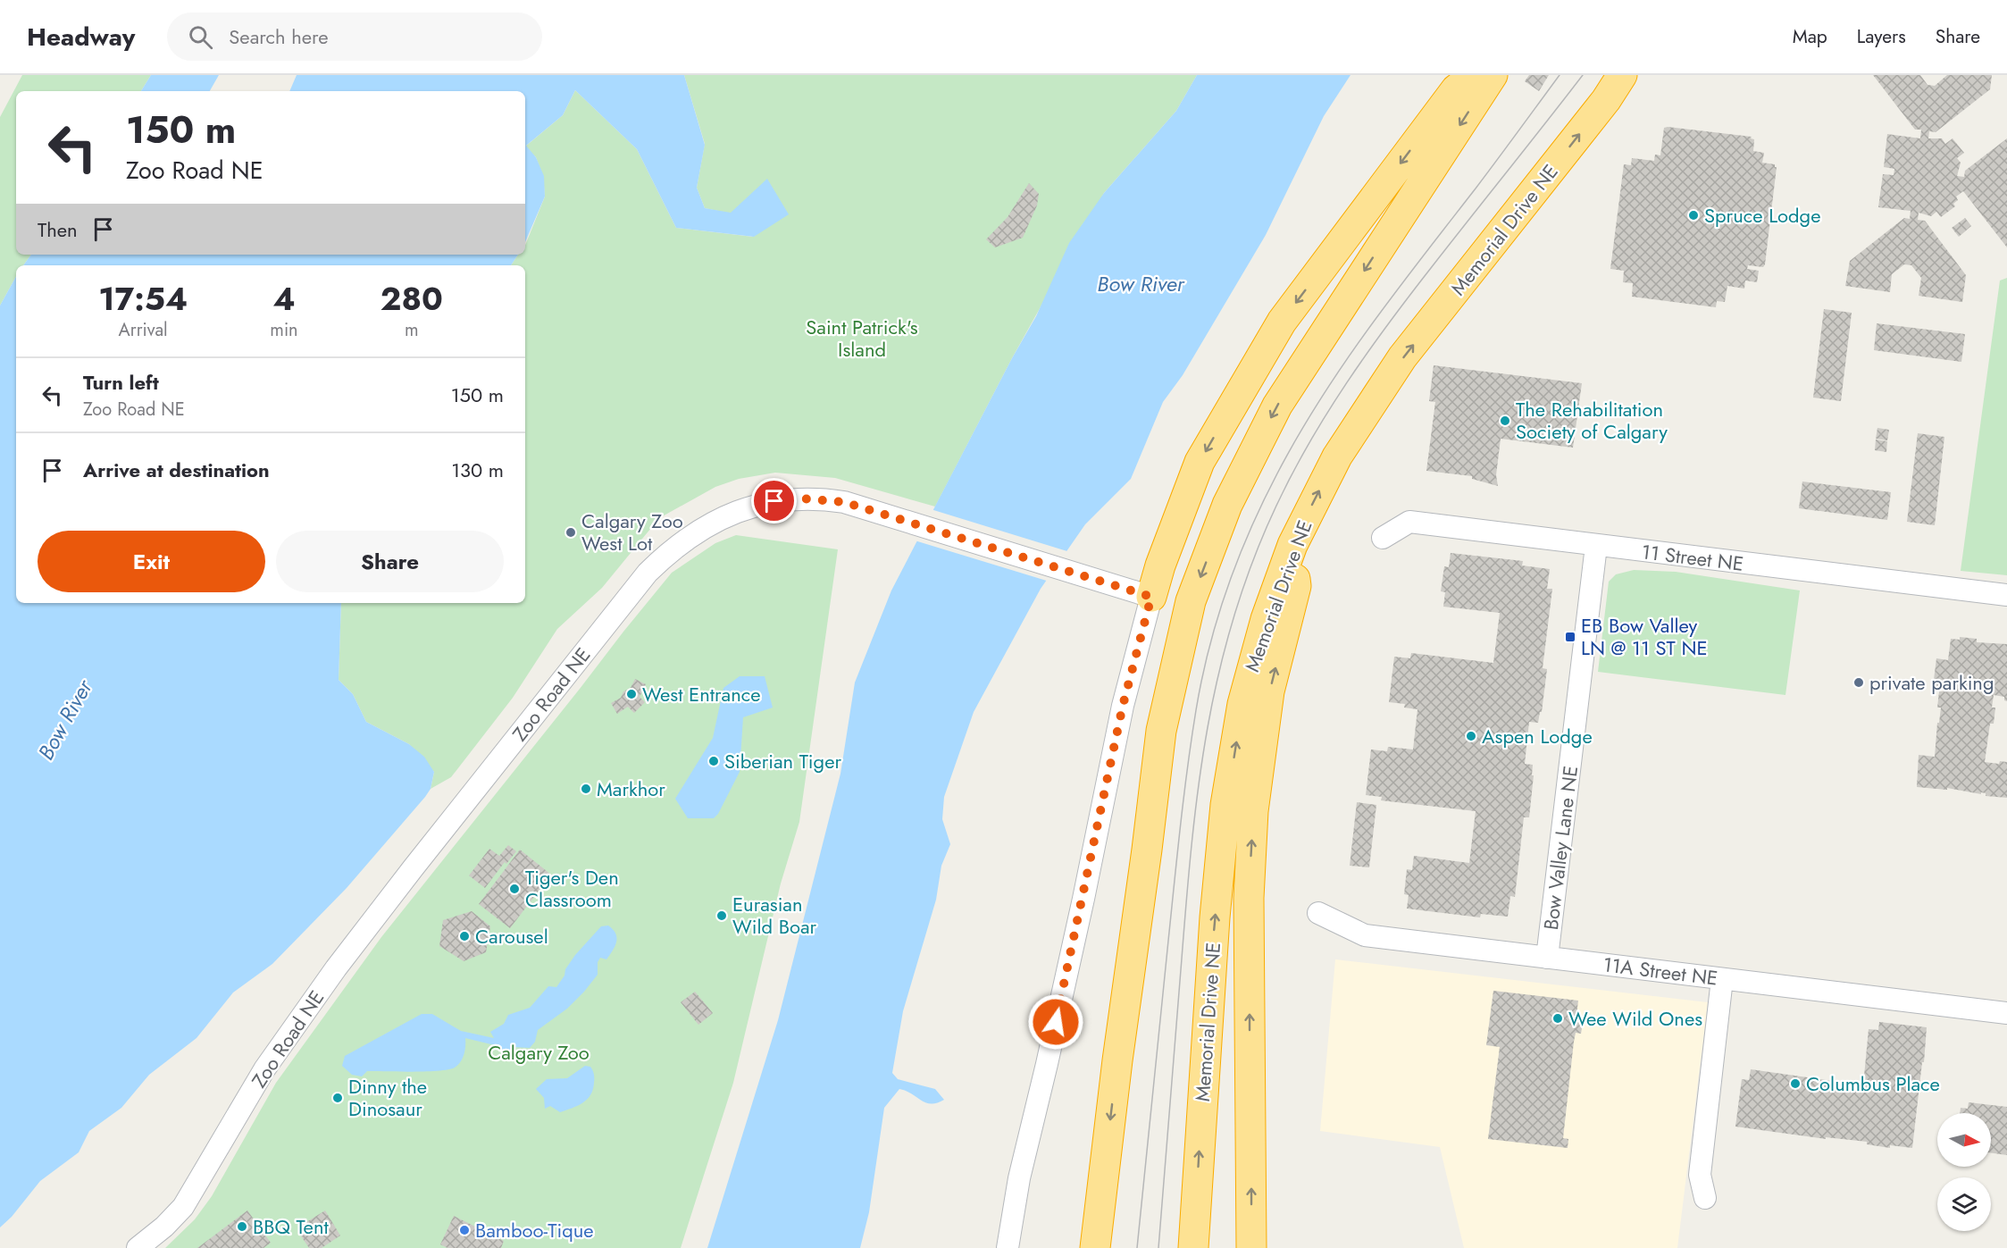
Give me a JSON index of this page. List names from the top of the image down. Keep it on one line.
{"streets":{"highway":["Memorial Drive NE"],"street":["11 Street NE","Zoo Road NE","Bow Valley Lane NE","11A Street NE"]},"crossings":[["11 Street NE","Bow Valley Lane NE"],["Bow Valley Lane NE","11A Street NE"]],"water":["Bow River"],"parks":["Saint Patrick's Island","Calgary Zoo"],"places":{"other":["Spruce Lodge","The Rehabilitation Society of Calgary","Calgary Zoo West Lot","private parking","West Entrance","Aspen Lodge","Siberian Tiger","Markhor","Tiger's Den Classroom","Eurasian Wild Boar","Carousel","Wee Wild Ones","Columbus Place","Dinny the Dinosaur","BBQ Tent","Bamboo-Tique"],"transit":["EB Bow Valley LN @ 11 ST NE"]},"north":"right","page":{"header":"Headway","search":"Search here","nav":["Map","Layers","Share"],"turn":["150 m","Zoo Road NE"],"then":"Then","eta":["17:54","Arrival","4","min","280","m"],"list":[{"name":"Turn left","note":"Zoo Road NE","value":"150 m"},{"name":"Arrive at destination","value":"130 m"}],"buttons":["Exit","Share"]}}
